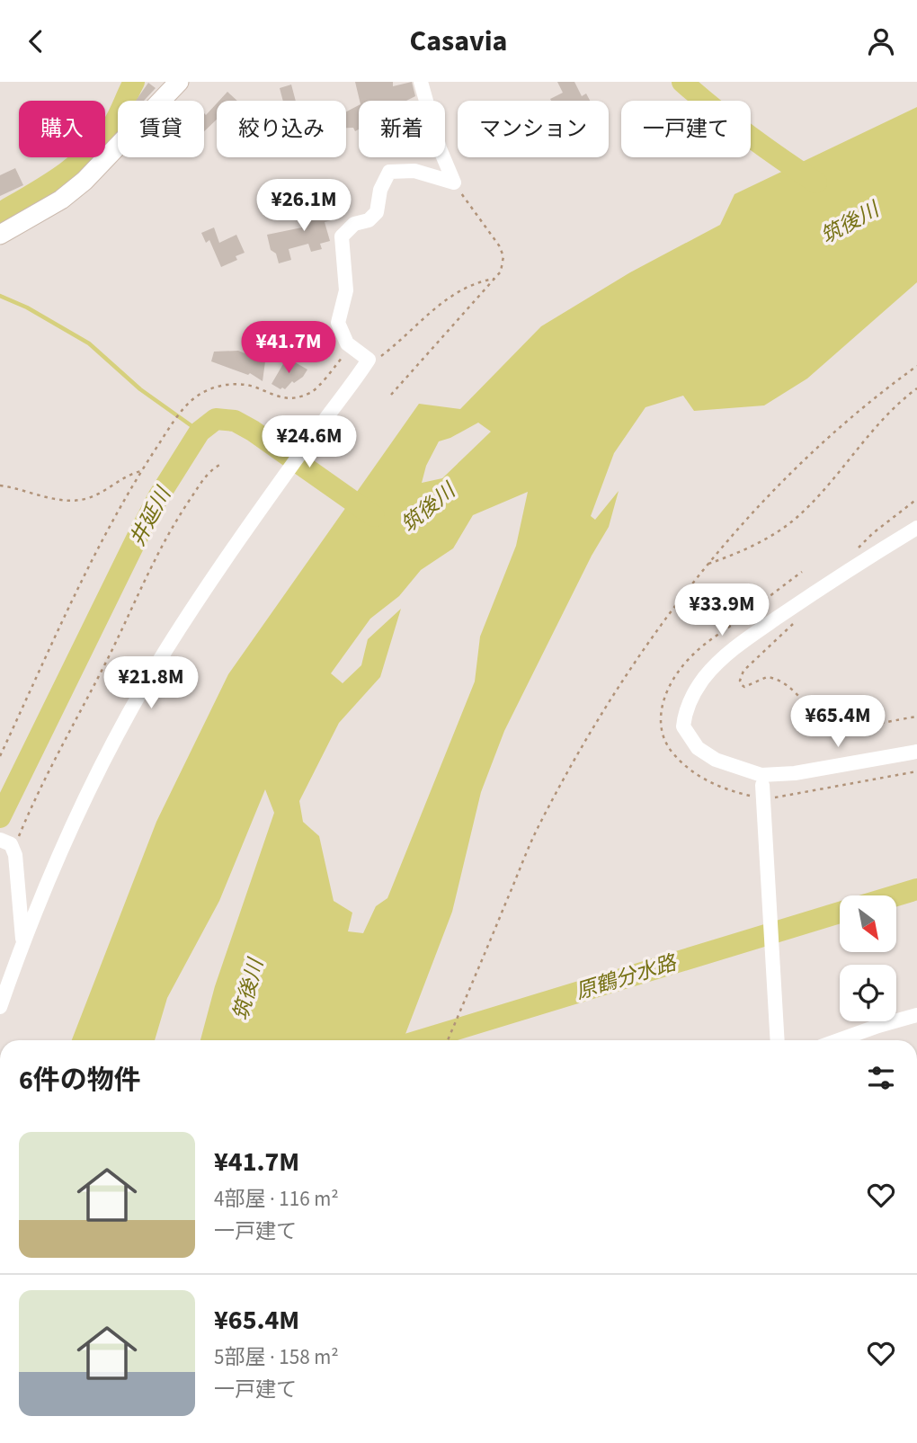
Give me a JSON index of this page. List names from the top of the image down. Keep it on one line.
{"water":["筑後川","井延川","原鶴分水路"],"north":"bottom right","page":{"header":"Casavia","chip":["購入","賃貸","絞り込み","新着","マンション","一戸建て"],"price":["¥26.1M","¥41.7M","¥24.6M","¥33.9M","¥21.8M","¥65.4M"],"heading":"6件の物件","list":[{"name":"¥41.7M","note":"4部屋 · 116 m² · 一戸建て"},{"name":"¥65.4M","note":"5部屋 · 158 m² · 一戸建て"}]}}
